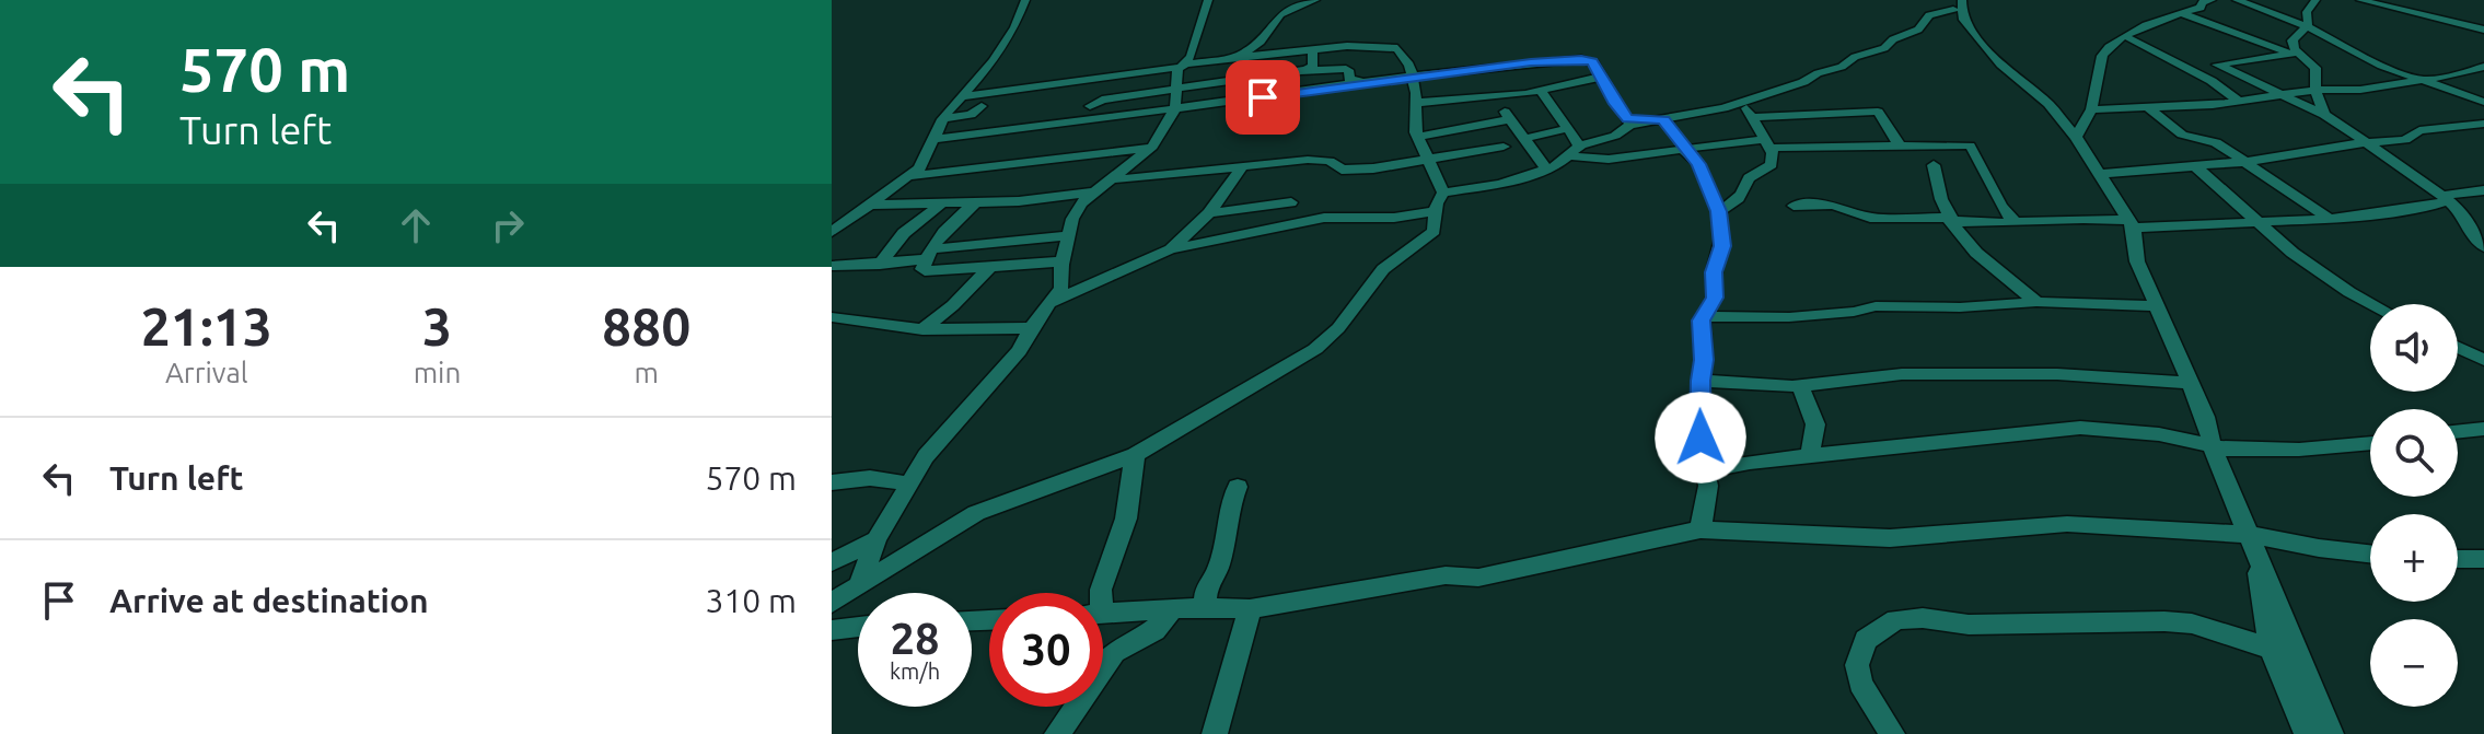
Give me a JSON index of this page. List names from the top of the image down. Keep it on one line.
{"page":{"turn":["570 m","Turn left"],"eta":["21:13","Arrival","3","min","880","m"],"map_buttons":["+","−"],"list":[{"name":"Turn left","value":"570 m"},{"name":"Arrive at destination","value":"310 m"}],"speed":"28 km/h","limit":"30"}}
